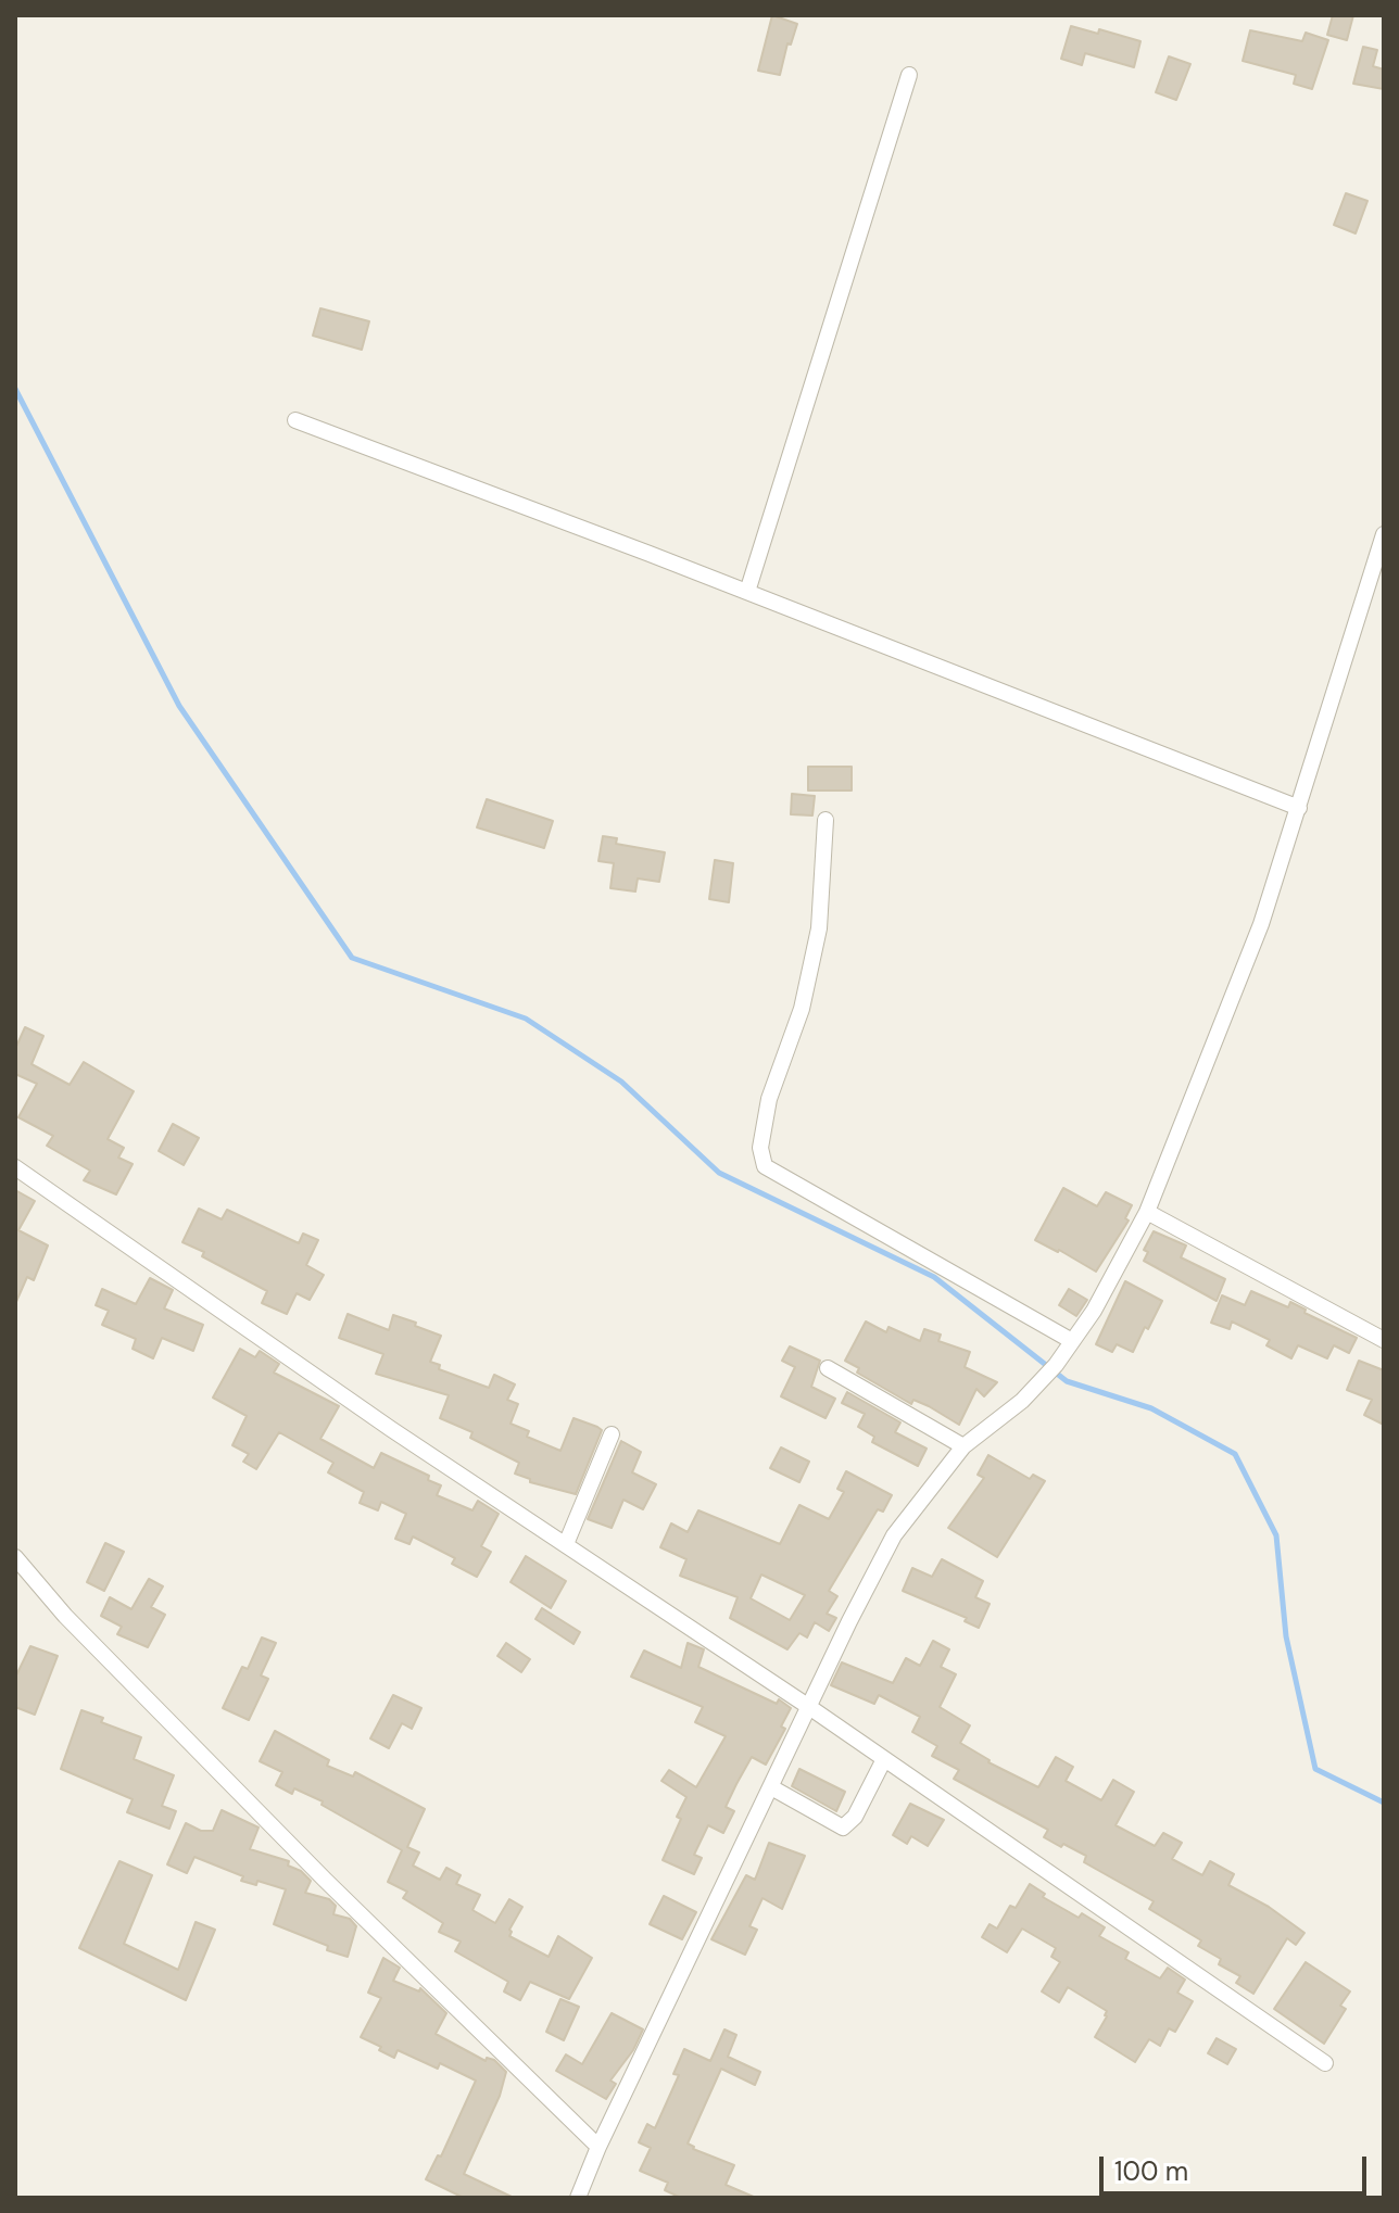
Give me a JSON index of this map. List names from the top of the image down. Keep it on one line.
{"scale_bar":"100 m"}
